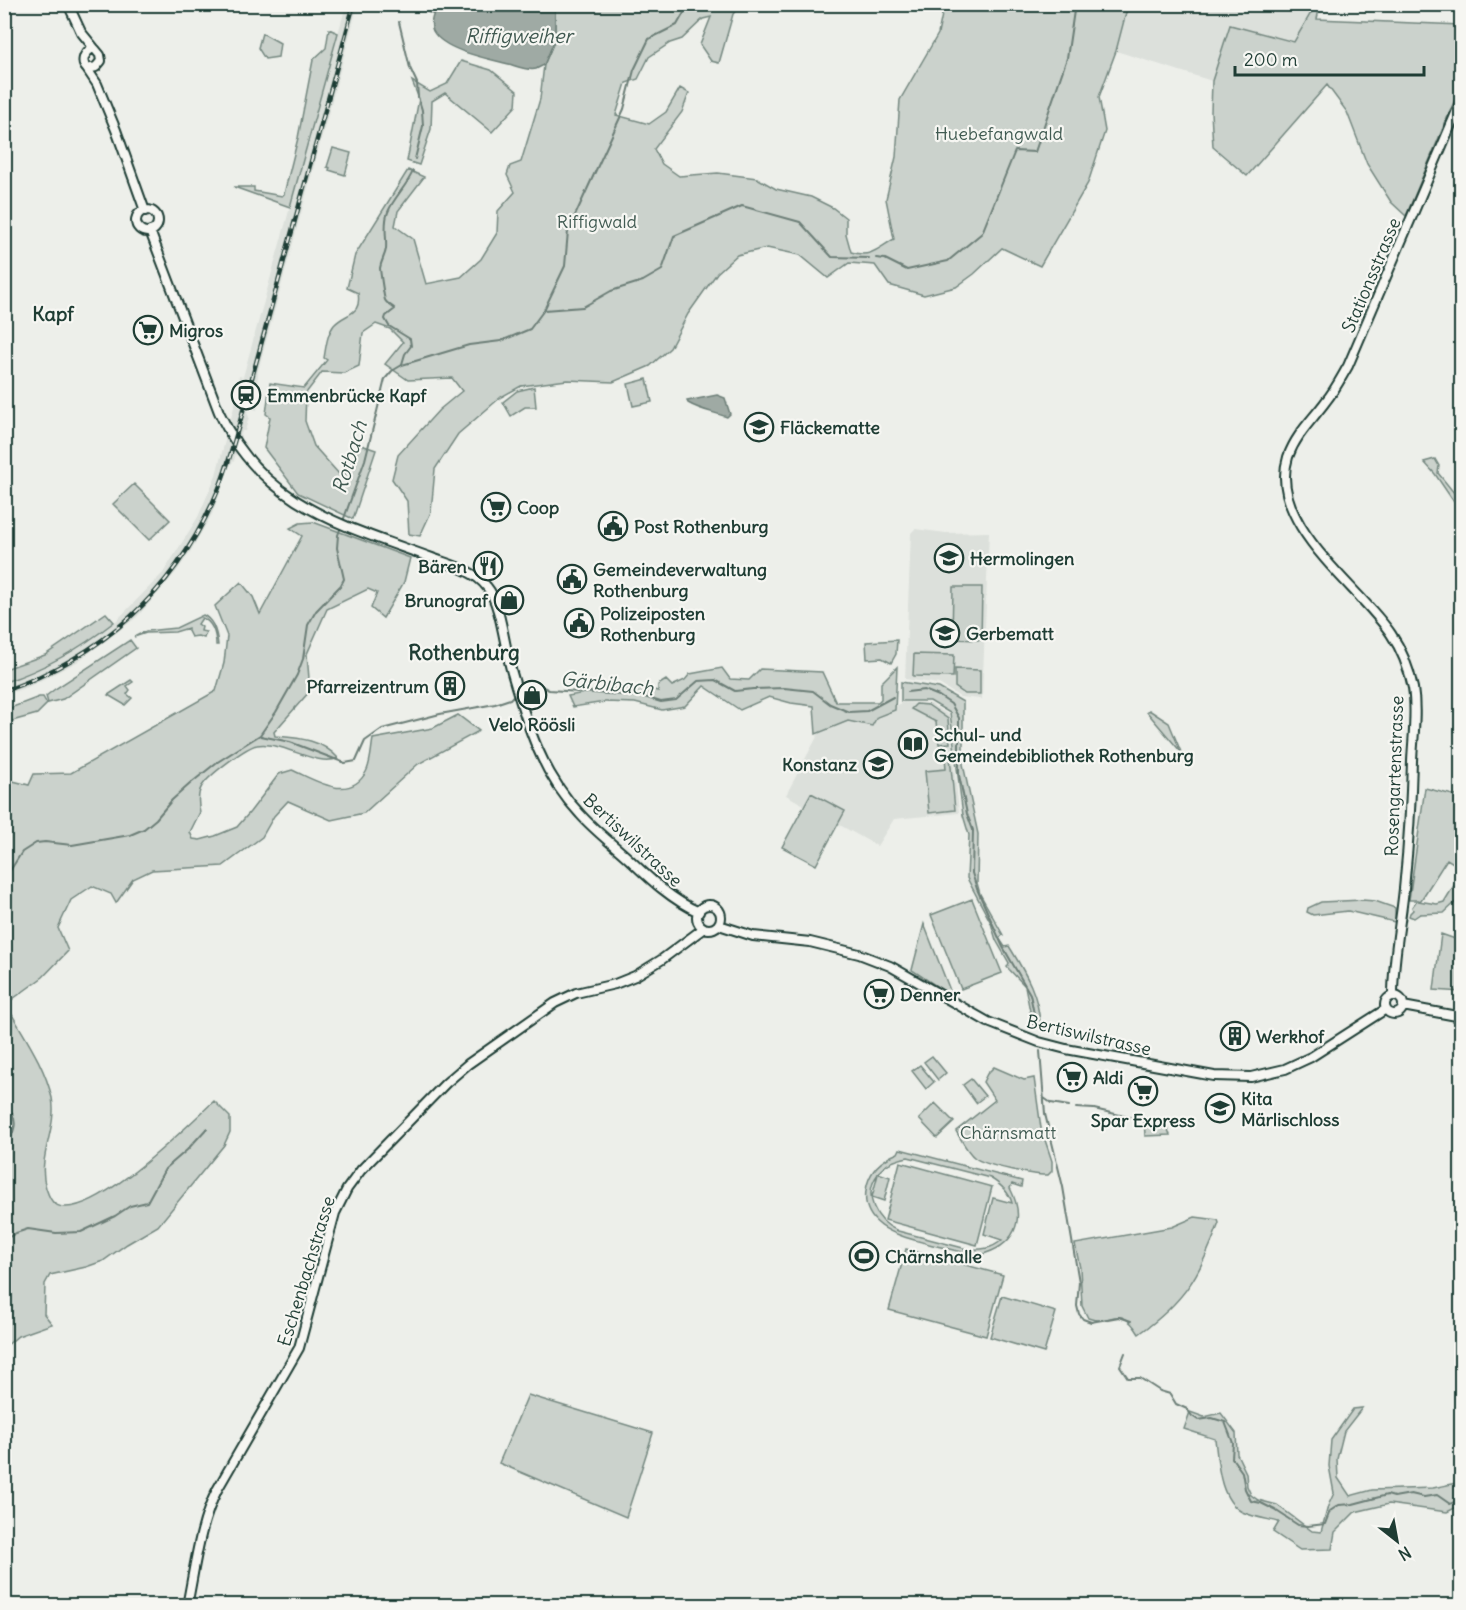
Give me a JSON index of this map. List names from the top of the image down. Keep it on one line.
{"streets":{"main road":["Stationsstrasse","Rosengartenstrasse","Bertiswilstrasse","Eschenbachstrasse"]},"crossings":[["Stationsstrasse","Rosengartenstrasse"],["Rosengartenstrasse","Bertiswilstrasse"],["Bertiswilstrasse","Eschenbachstrasse"]],"districts":["Kapf","Rothenburg"],"water":["Riffigweiher","Rotbach","Gärbibach"],"parks":["Huebefangwald","Riffigwald","Chärnsmatt"],"places":{"supermarket":["Migros","Coop","Denner","Aldi","Spar Express"],"station":["Emmenbrücke Kapf"],"school or university":["Fläckematte","Hermolingen","Gerbematt","Konstanz","Kita Märlischloss"],"public building":["Post Rothenburg","Gemeindeverwaltung Rothenburg","Polizeiposten Rothenburg"],"restaurant":["Bären"],"shop":["Brunograf","Velo Röösli"],"building":["Pfarreizentrum","Werkhof"],"library":["Schul- und Gemeindebibliothek Rothenburg"],"sports":["Chärnshalle"]},"scale_bar":"200 m","north":"bottom right"}
